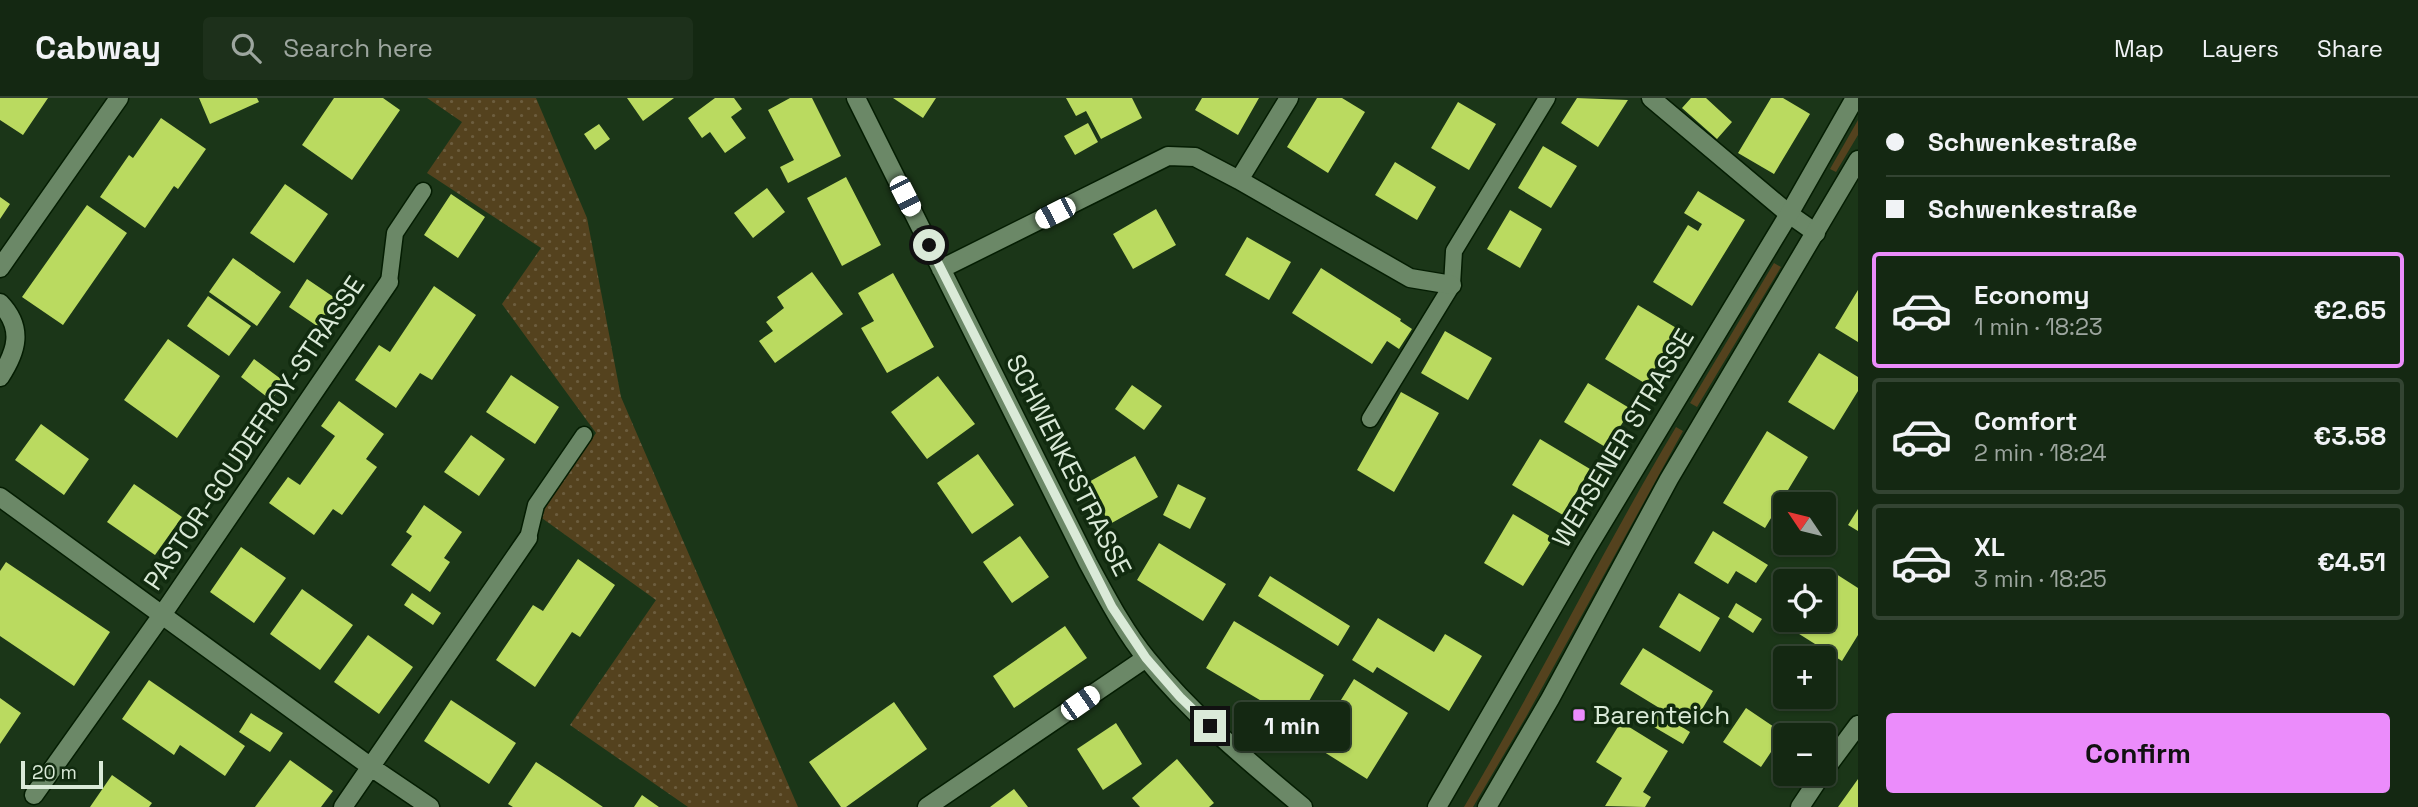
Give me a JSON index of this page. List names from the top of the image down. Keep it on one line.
{"streets":{"street":["PASTOR-GOUDEFROY-STRASSE","WERSENER STRASSE","SCHWENKESTRASSE"]},"places":{"transit":["Barenteich"]},"scale_bar":"20 m","north":"top left","page":{"header":"Cabway","search":"Search here","nav":["Map","Layers","Share"],"banner":["Schwenkestraße","Schwenkestraße"],"list":[{"name":"Economy","note":"1 min · 18:23","value":"€2.65"},{"name":"Comfort","note":"2 min · 18:24","value":"€3.58"},{"name":"XL","note":"3 min · 18:25","value":"€4.51"}],"map_buttons":["+","−"],"buttons":"Confirm","bubble":"1 min","scale":"20 m"}}
